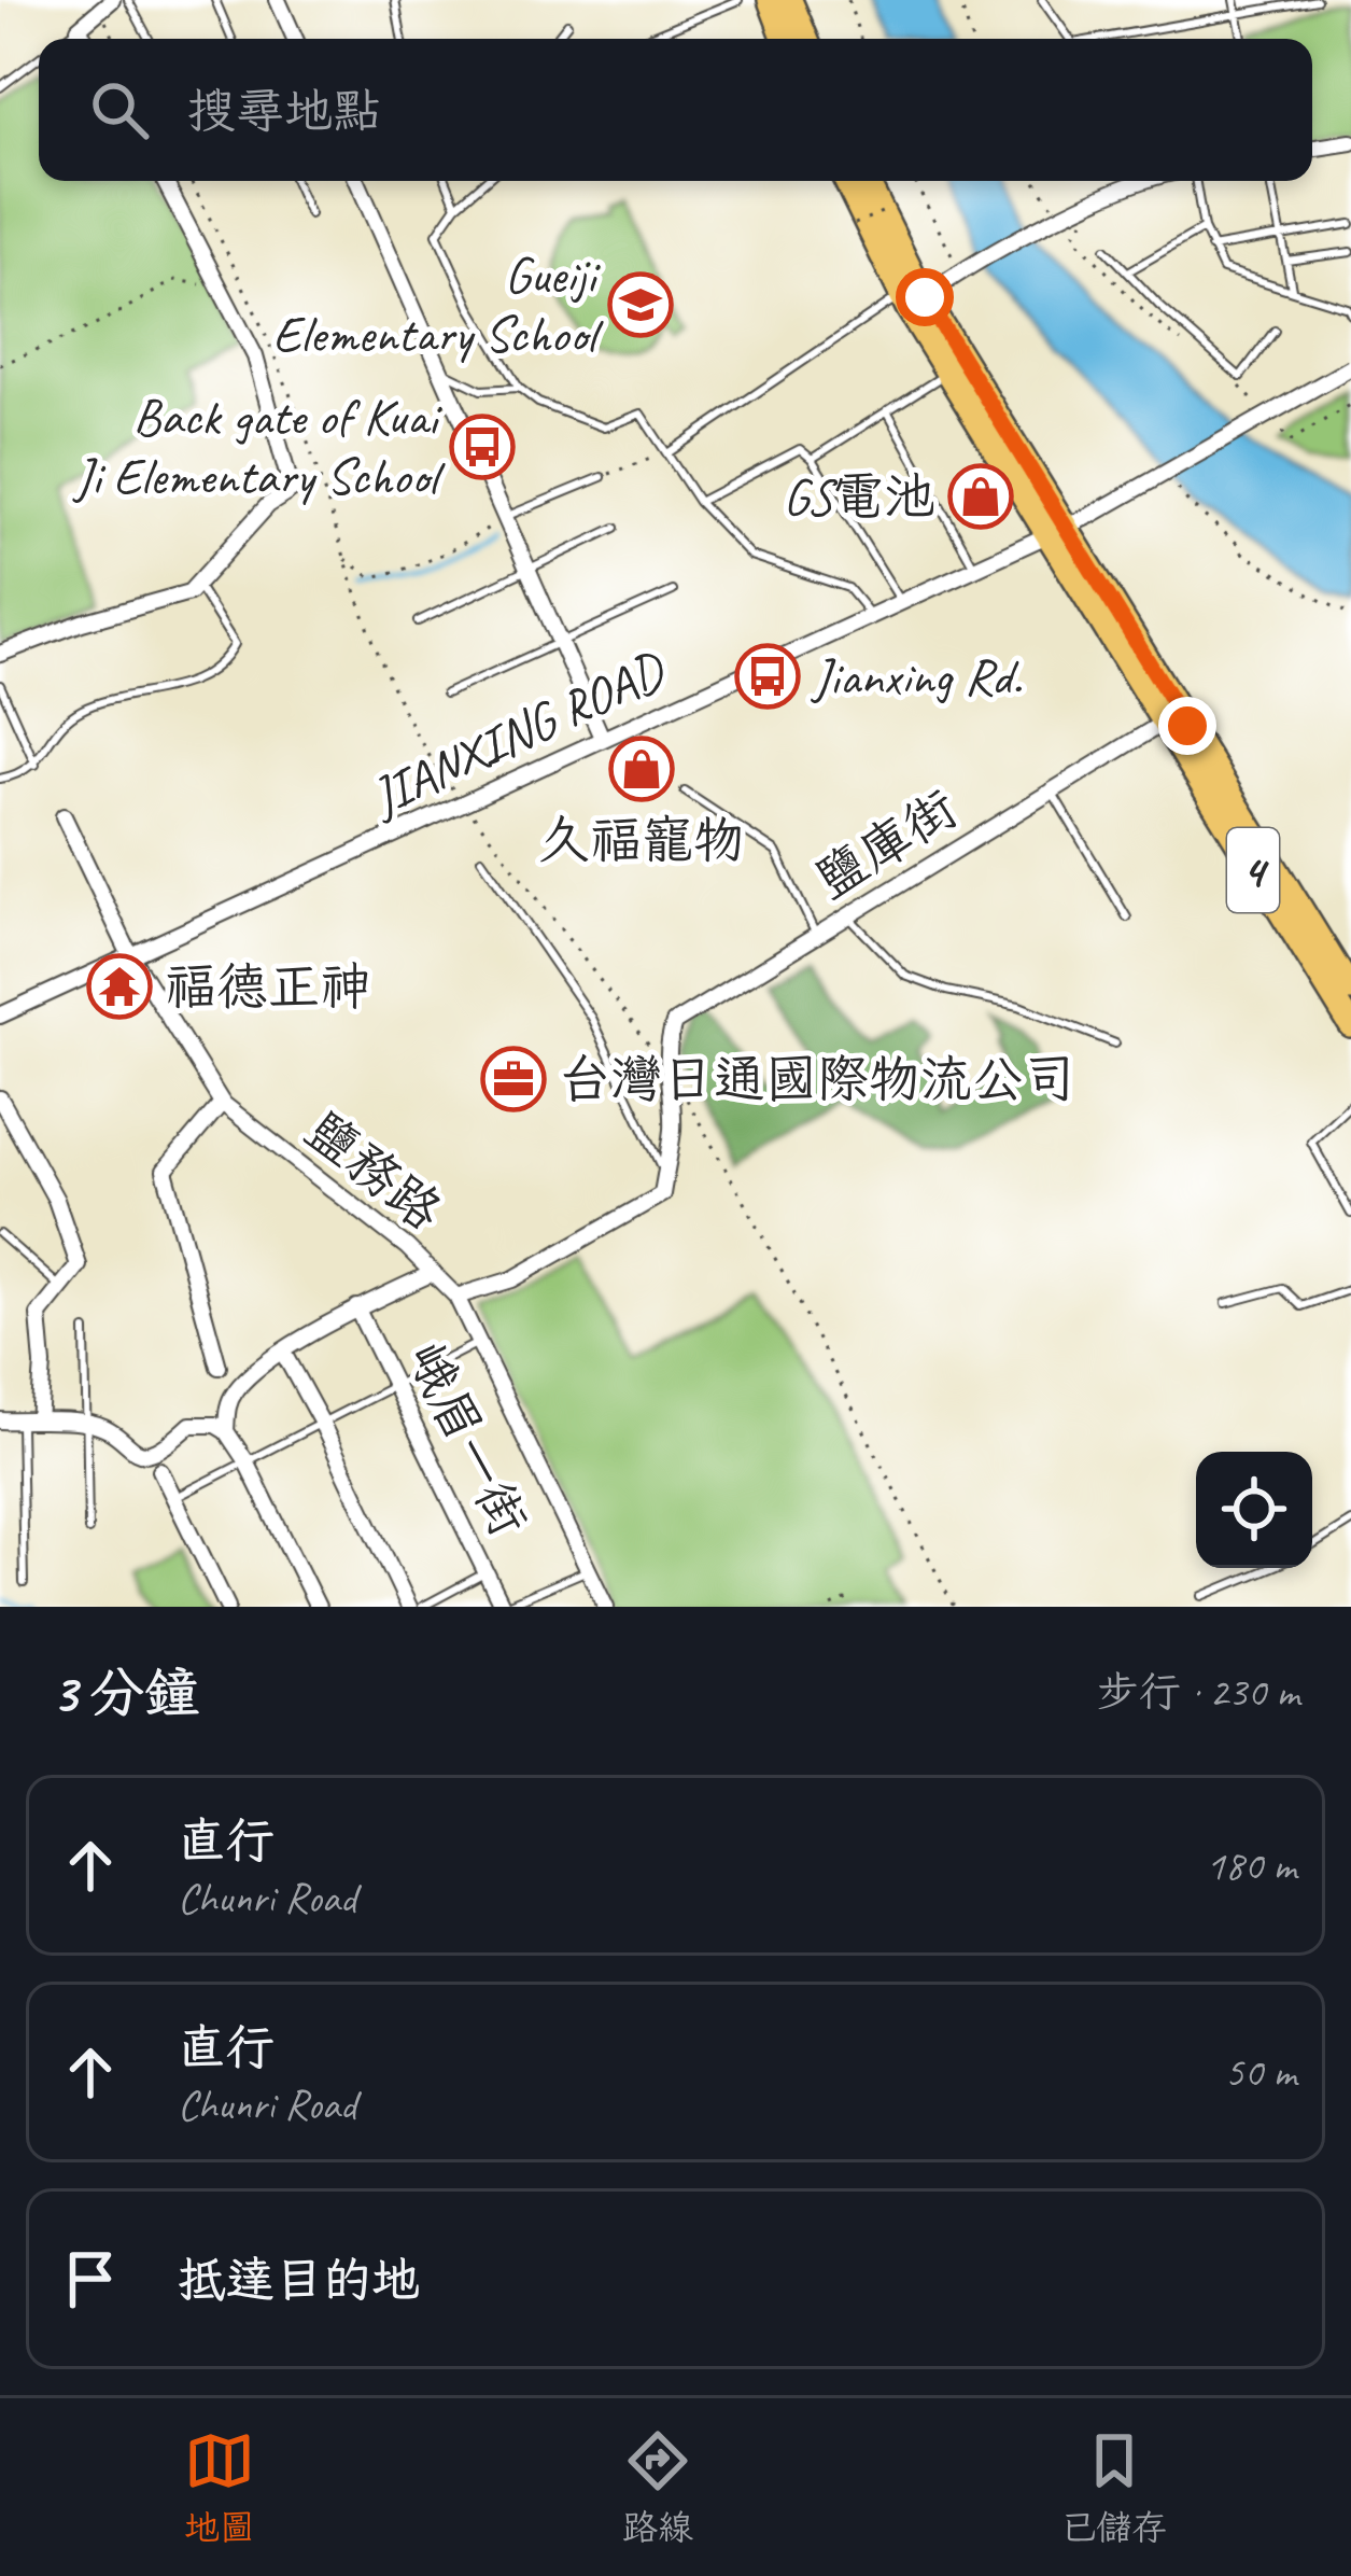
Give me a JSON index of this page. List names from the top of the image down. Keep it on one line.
{"streets":{"main road":["4"],"street":["JIANXING ROAD","鹽庫街","鹽務路","峨眉一街"]},"crossings":[["JIANXING ROAD","4"],["JIANXING ROAD","鹽務路"],["鹽庫街","4"]],"places":{"school or university":["Gueiji Elementary School"],"bus stop":["Back gate of Kuai Ji Elementary School","Jianxing Rd."],"shop":["GS電池","久福寵物"],"temple":["福德正神"],"office":["台灣日通國際物流公司"]},"page":{"search":"搜尋地點","heading":["3 分鐘","步行 · 230 m"],"list":[["直行","Chunri Road","180 m"],["直行","Chunri Road","50 m"],"抵達目的地"],"nav":["地圖","路線","已儲存"]}}
